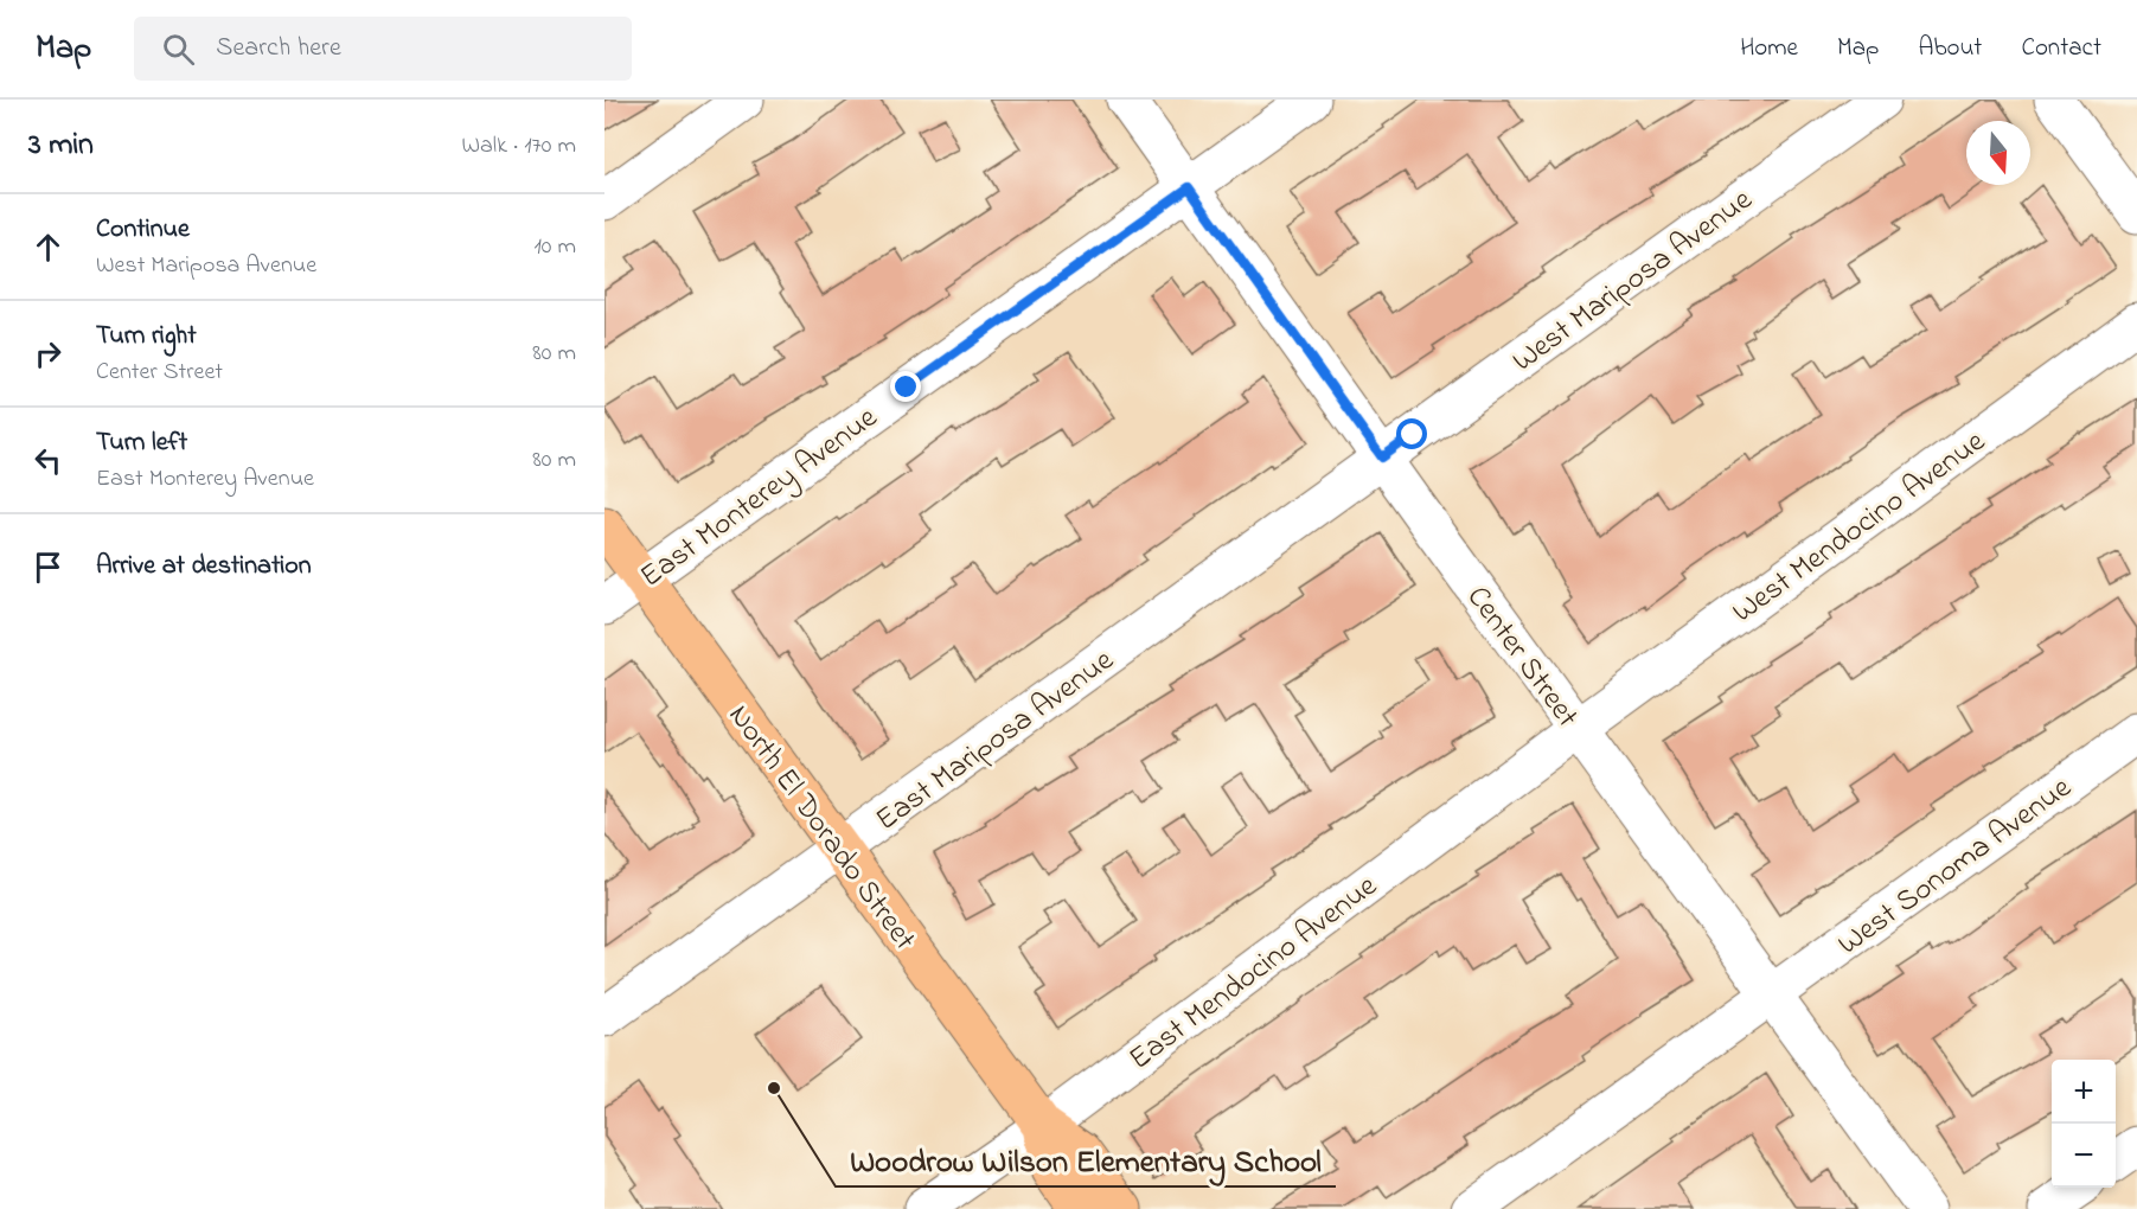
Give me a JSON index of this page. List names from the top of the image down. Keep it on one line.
{"streets":{"main road":["North El Dorado Street"],"street":["West Mariposa Avenue","East Monterey Avenue","West Mendocino Avenue","Center Street","East Mariposa Avenue","West Sonoma Avenue","East Mendocino Avenue"]},"crossings":[["West Mariposa Avenue","Center Street"],["West Mariposa Avenue","East Mariposa Avenue"],["East Monterey Avenue","Center Street"],["East Monterey Avenue","North El Dorado Street"],["West Mendocino Avenue","Center Street"],["West Mendocino Avenue","East Mendocino Avenue"],["Center Street","East Mariposa Avenue"],["Center Street","West Sonoma Avenue"],["Center Street","East Mendocino Avenue"],["East Mariposa Avenue","North El Dorado Street"],["North El Dorado Street","East Mendocino Avenue"]],"places":["Woodrow Wilson Elementary School"],"north":"bottom","page":{"header":"Map","search":"Search here","nav":["Home","Map","About","Contact"],"heading":["3 min","Walk · 170 m"],"list":[["Continue","West Mariposa Avenue","10 m"],["Turn right","Center Street","80 m"],["Turn left","East Monterey Avenue","80 m"],"Arrive at destination"],"map_buttons":["+","−"]}}
